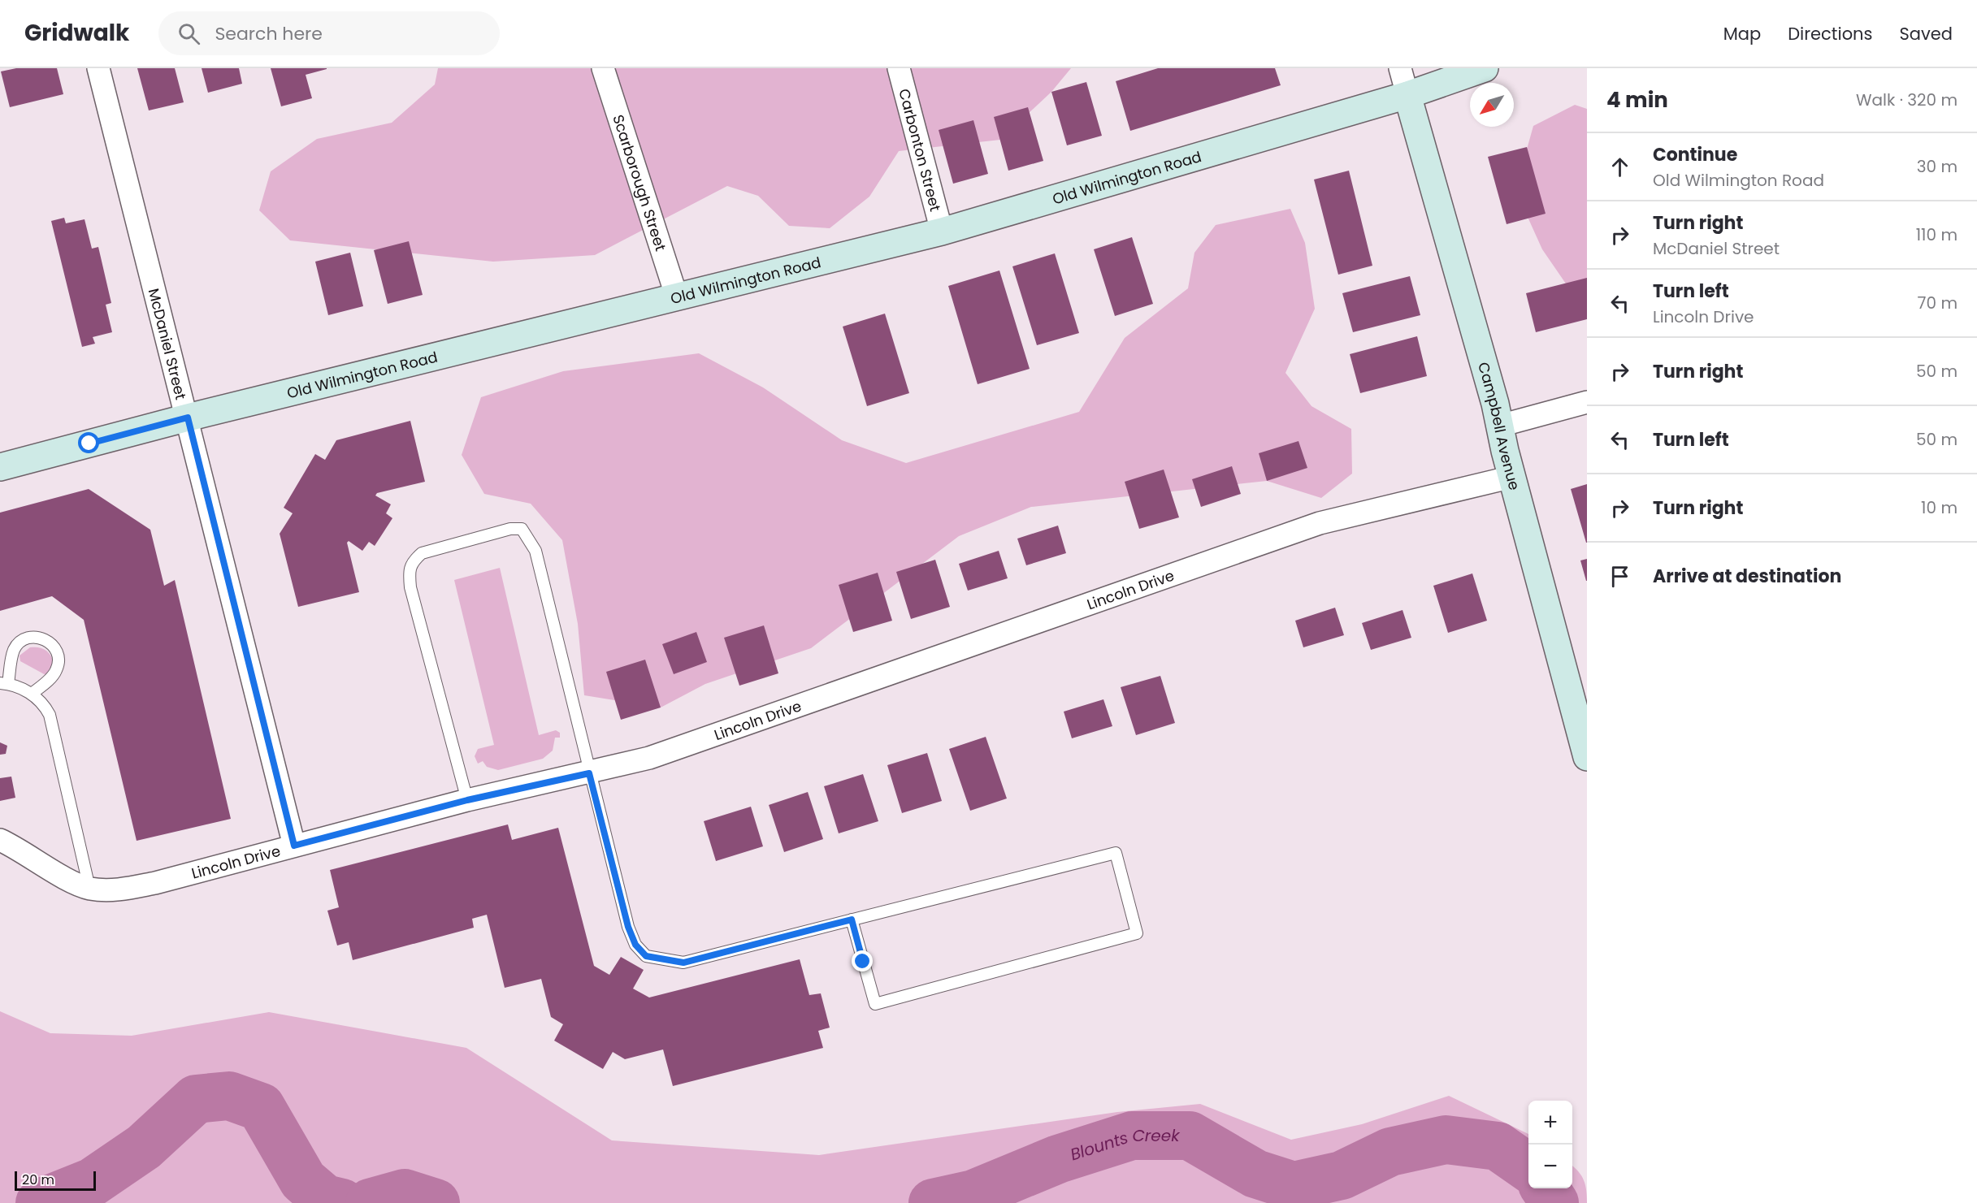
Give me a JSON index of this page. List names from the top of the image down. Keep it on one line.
{"streets":{"main road":["Old Wilmington Road","Campbell Avenue"],"street":["Carbonton Street","Scarborough Street","McDaniel Street","Lincoln Drive"]},"crossings":[["Carbonton Street","Old Wilmington Road"],["Old Wilmington Road","Scarborough Street"],["Old Wilmington Road","McDaniel Street"],["Old Wilmington Road","Campbell Avenue"],["McDaniel Street","Lincoln Drive"],["Campbell Avenue","Lincoln Drive"]],"water":["Blounts Creek"],"scale_bar":"20 m","north":"bottom left","page":{"header":"Gridwalk","search":"Search here","nav":["Map","Directions","Saved"],"heading":["4 min","Walk · 320 m"],"list":[["Continue","Old Wilmington Road","30 m"],["Turn right","McDaniel Street","110 m"],["Turn left","Lincoln Drive","70 m"],["Turn right","50 m"],["Turn left","50 m"],["Turn right","10 m"],"Arrive at destination"],"map_buttons":["+","−"],"scale":"20 m"}}
